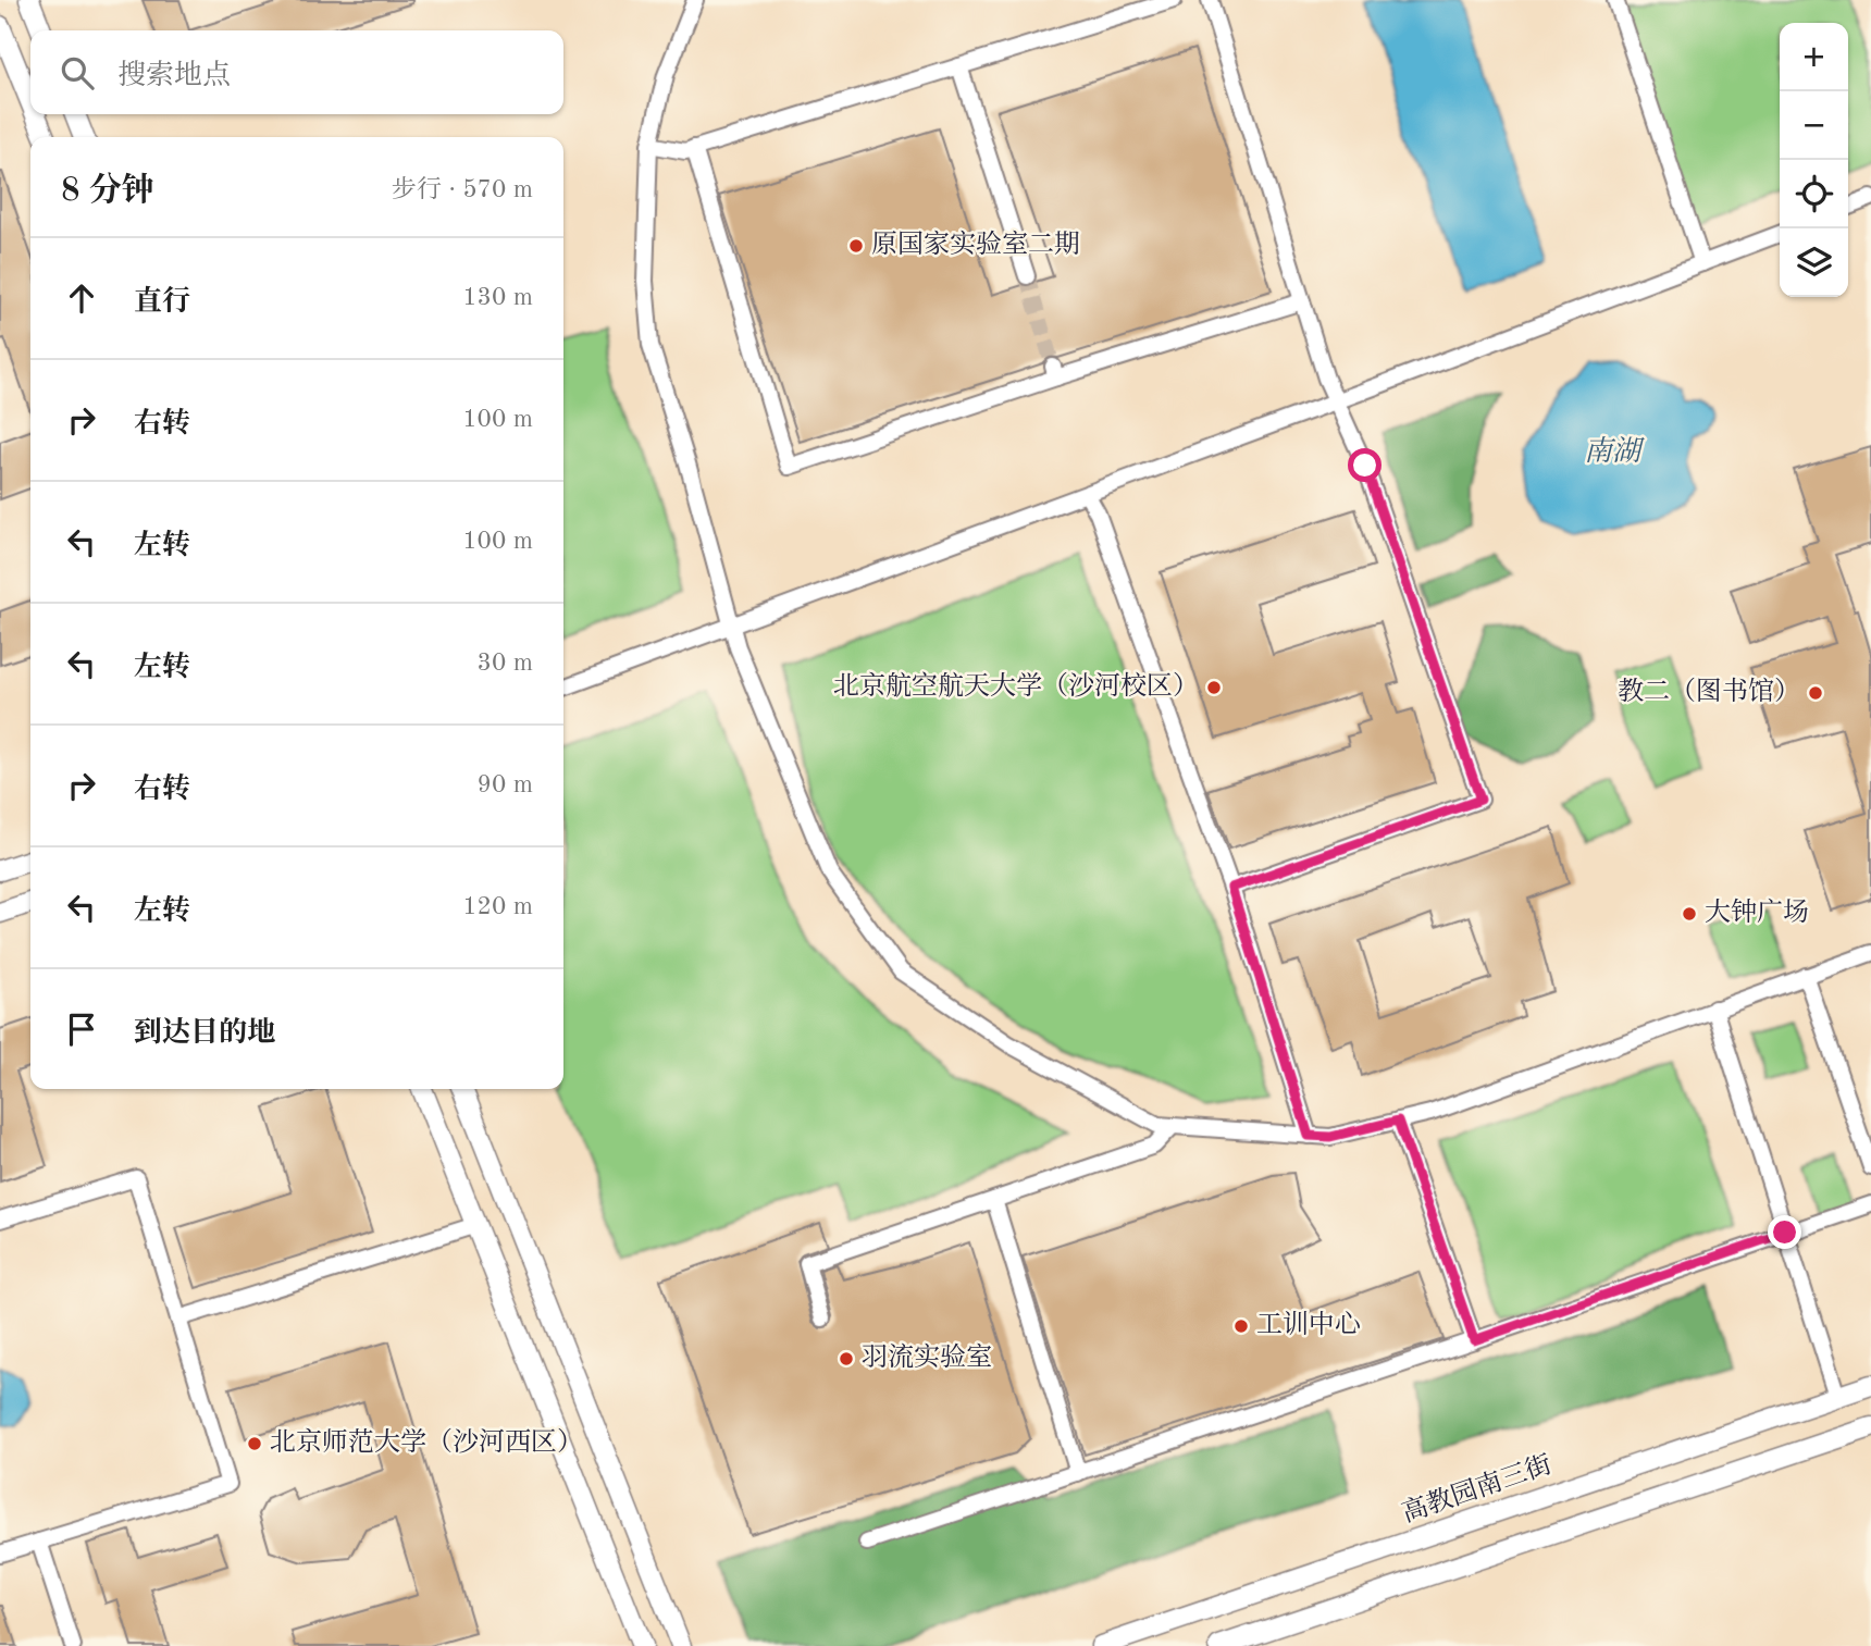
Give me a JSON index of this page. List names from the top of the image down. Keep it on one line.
{"streets":{"street":["高教园南三街"]},"water":["南湖"],"places":["原国家实验室二期","北京航空航天大学（沙河校区）","教二（图书馆）","大钟广场","工训中心","羽流实验室","北京师范大学（沙河西区）"],"page":{"map_buttons":["+","−"],"search":"搜索地点","heading":["8 分钟","步行 · 570 m"],"list":[["直行","130 m"],["右转","100 m"],["左转","100 m"],["左转","30 m"],["右转","90 m"],["左转","120 m"],"到达目的地"]}}
